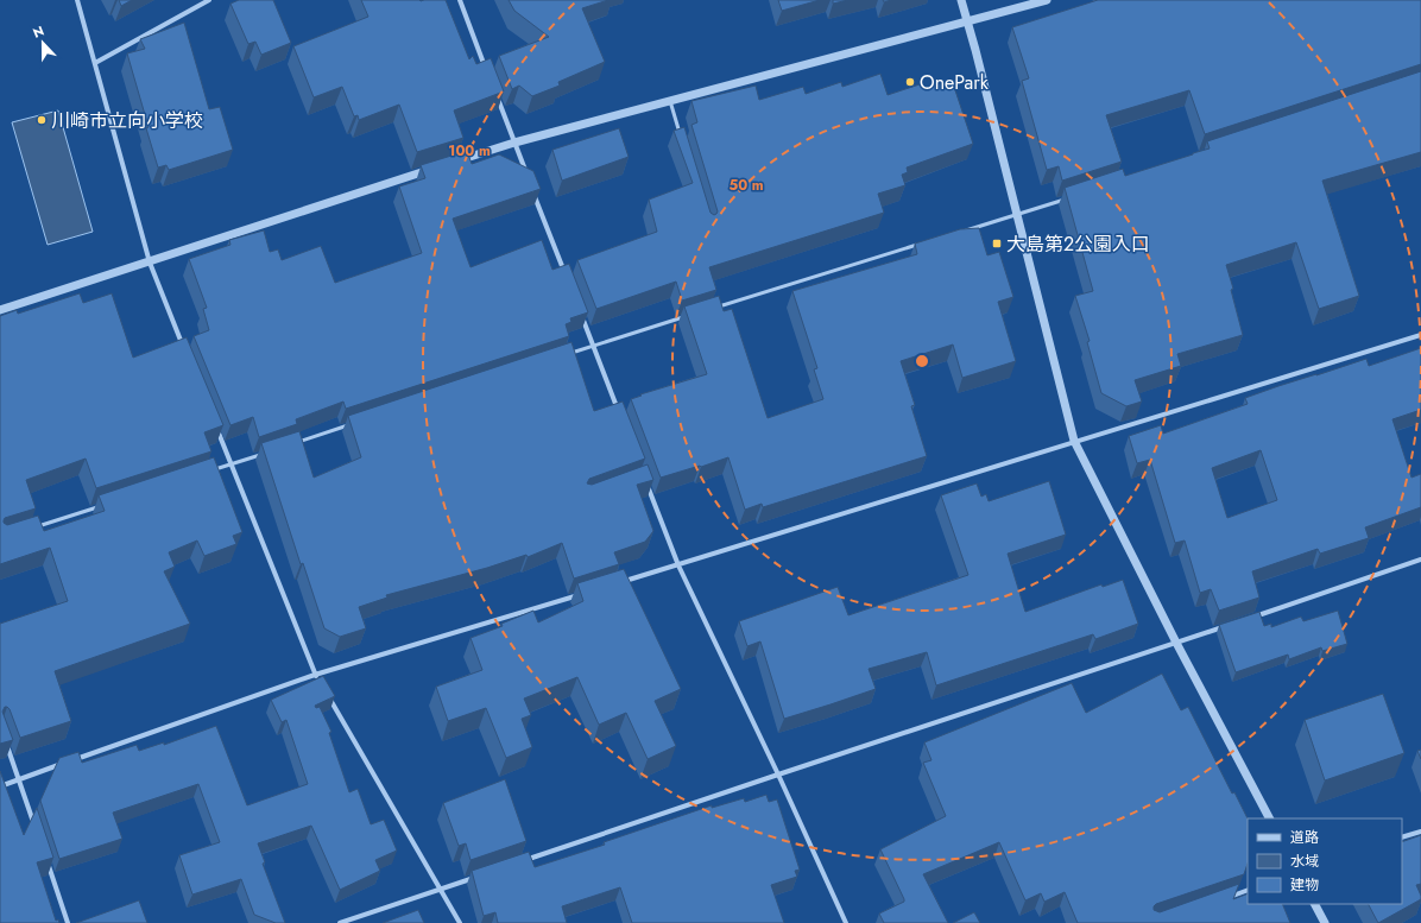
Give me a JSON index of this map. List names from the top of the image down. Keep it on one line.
{"places":{"other":["OnePark","川崎市立向小学校"],"transit":["大島第2公園入口"]},"legend":["道路","水域","建物"],"north":"top","rings":["100 m","50 m"]}
